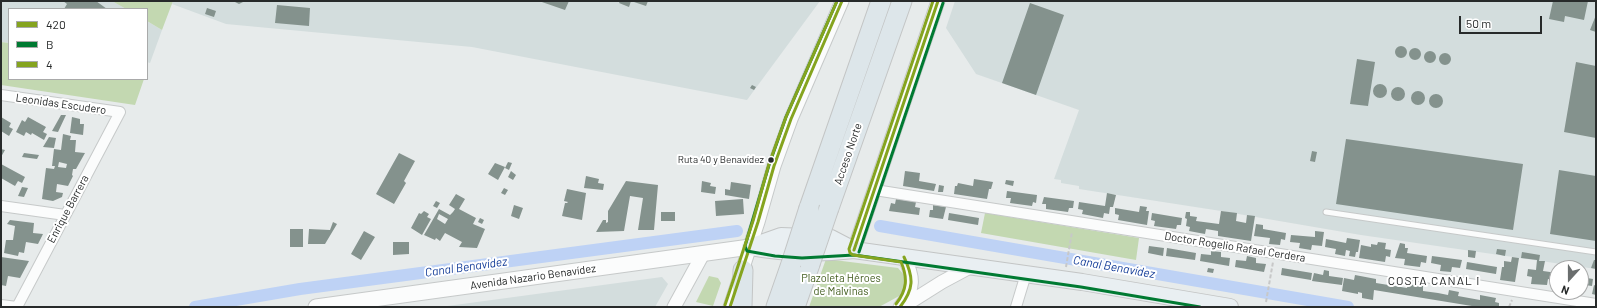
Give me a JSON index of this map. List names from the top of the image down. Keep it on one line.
{"streets":{"highway":["Acceso Norte"],"main road":["Avenida Nazario Benavídez"],"street":["Leonidas Escudero","Enrique Barrera","Doctor Rogelio Rafael Cerdera"]},"crossings":[["Leonidas Escudero","Enrique Barrera"]],"districts":["COSTA CANAL I"],"water":["Canal Benavídez"],"parks":["Plazoleta Héroes de Malvinas"],"places":["Ruta 40 y Benavídez"],"lines":["transit line 420","transit line B","transit line 4"],"legend":["420","B","4"],"scale_bar":"50 m","north":"bottom"}
